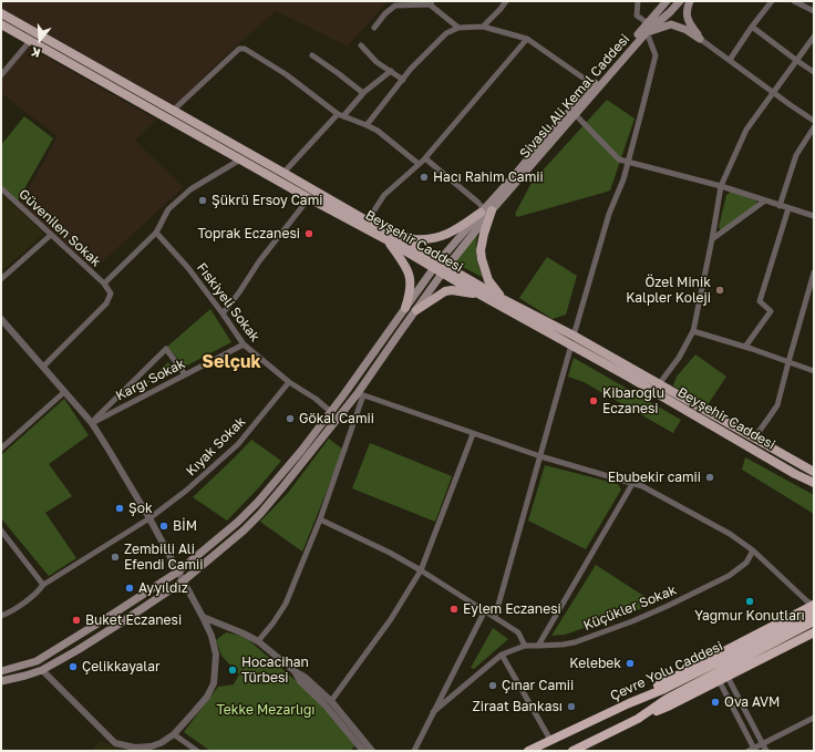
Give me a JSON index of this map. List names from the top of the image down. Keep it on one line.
{"streets":{"highway":["Çevre Yolu Caddesi"],"main road":["Sivaslı Ali Kemal Caddesi","Beyşehir Caddesi"],"street":["Güvenilen Sokak","Fıskiyeli Sokak","Kargı Sokak","Kıyak Sokak","Küçükler Sokak"]},"crossings":[["Sivaslı Ali Kemal Caddesi","Beyşehir Caddesi"],["Sivaslı Ali Kemal Caddesi","Fıskiyeli Sokak"],["Fıskiyeli Sokak","Kargı Sokak"],["Fıskiyeli Sokak","Kıyak Sokak"]],"districts":["Selçuk"],"parks":["Tekke Mezarlığı"],"places":["Hacı Rahim Camii","Şükrü Ersoy Cami","Toprak Eczanesi","Özel Minik Kalpler Koleji","Kibaroğlu Eczanesi","Gökal Camii","Ebubekir camii","Şok","BİM","Zembilli Ali Efendi Camii","Ayyıldız","Yağmur Konutları","Eylem Eczanesi","Buket Eczanesi","Kelebek","Çelikkayalar","Hocacihan Türbesi","Çınar Camii","Ova AVM","Ziraat Bankası"],"north":"bottom"}
